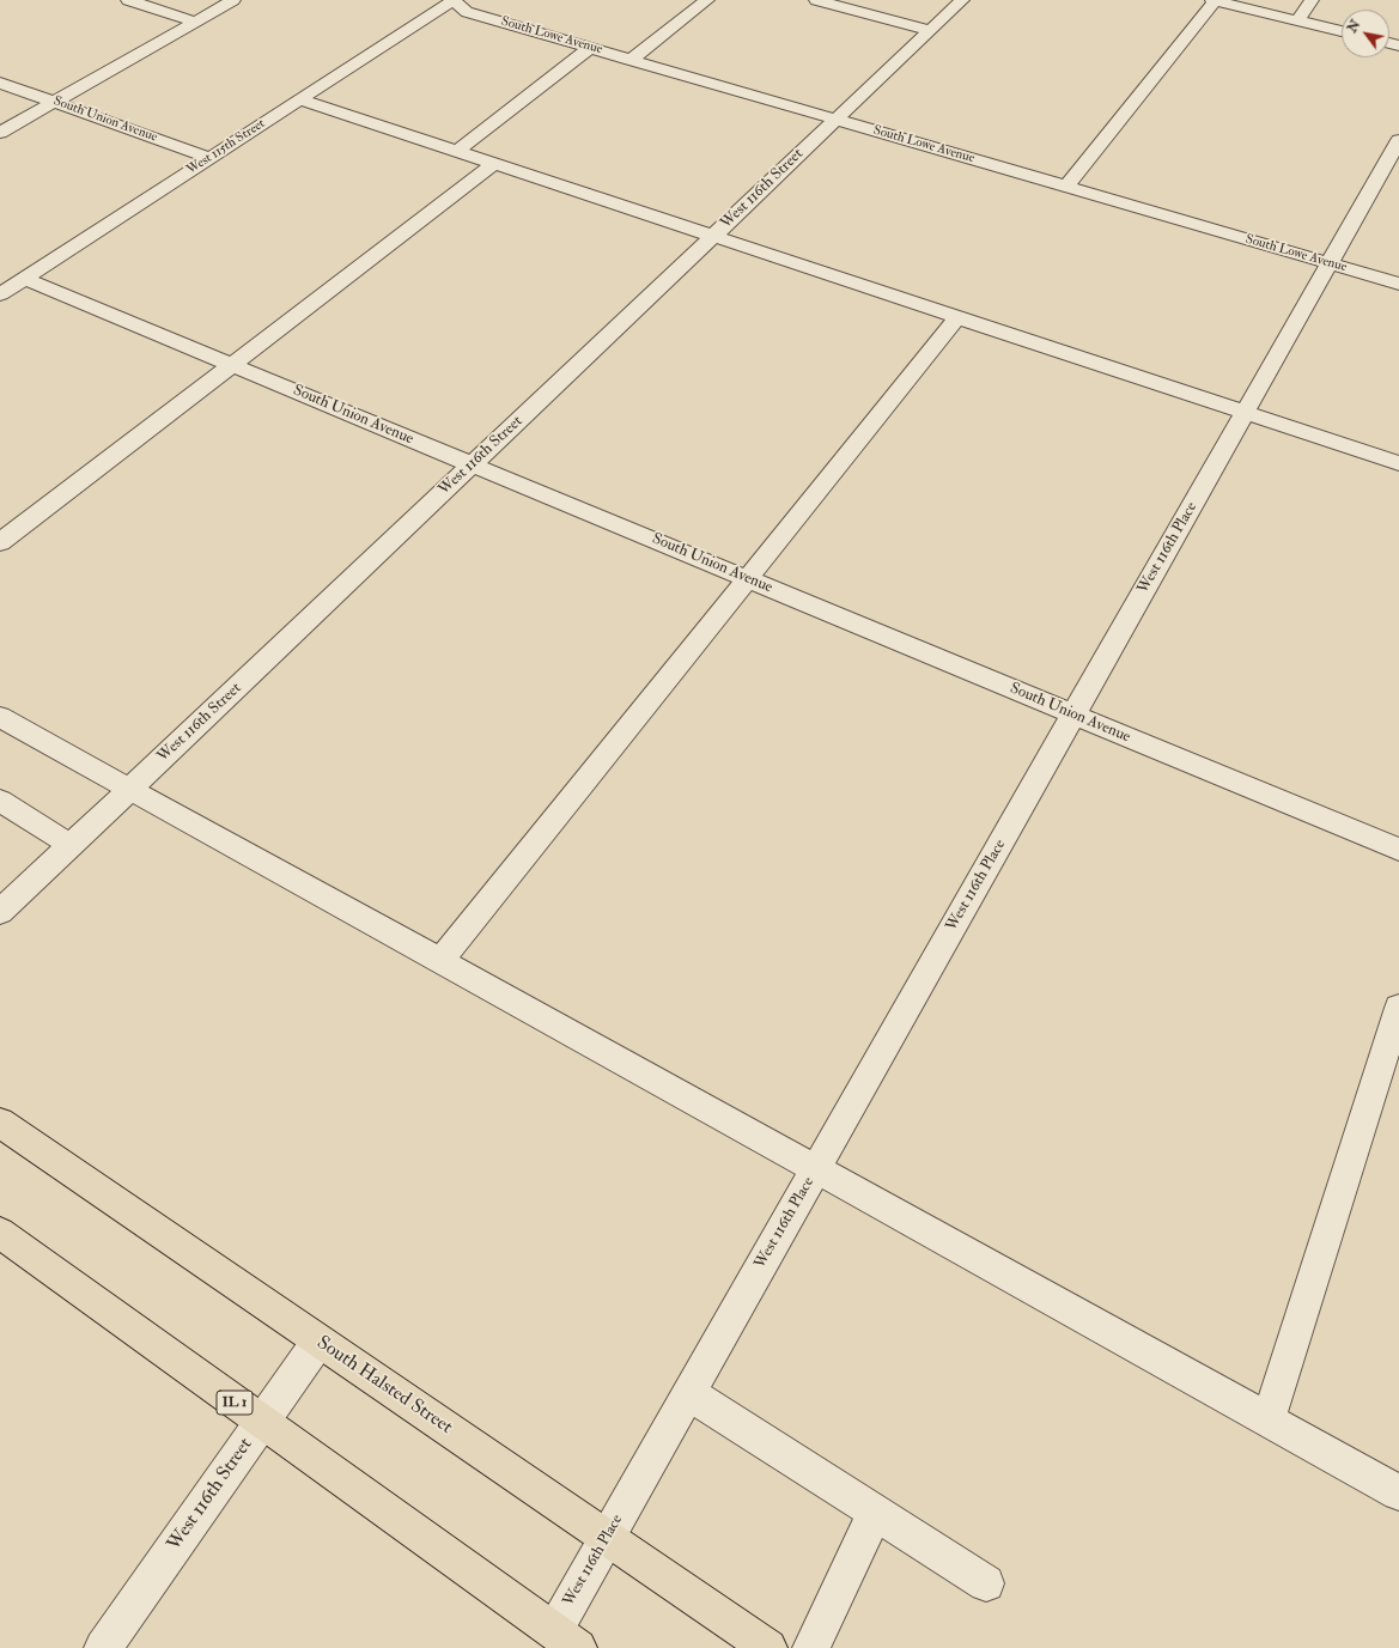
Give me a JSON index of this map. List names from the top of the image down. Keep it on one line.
{"streets":{"main road":["South Halsted Street","IL 1"],"street":["South Lowe Avenue","South Union Avenue","West 115th Street","West 116th Street","West 116th Place"]},"crossings":[["South Lowe Avenue","West 115th Street"],["South Lowe Avenue","West 116th Street"],["South Lowe Avenue","West 116th Place"],["South Union Avenue","West 115th Street"],["South Union Avenue","West 116th Street"],["South Union Avenue","West 116th Place"],["West 116th Street","South Halsted Street"],["West 116th Street","IL 1"],["West 116th Place","South Halsted Street"],["West 116th Place","IL 1"]],"north":"top left"}
